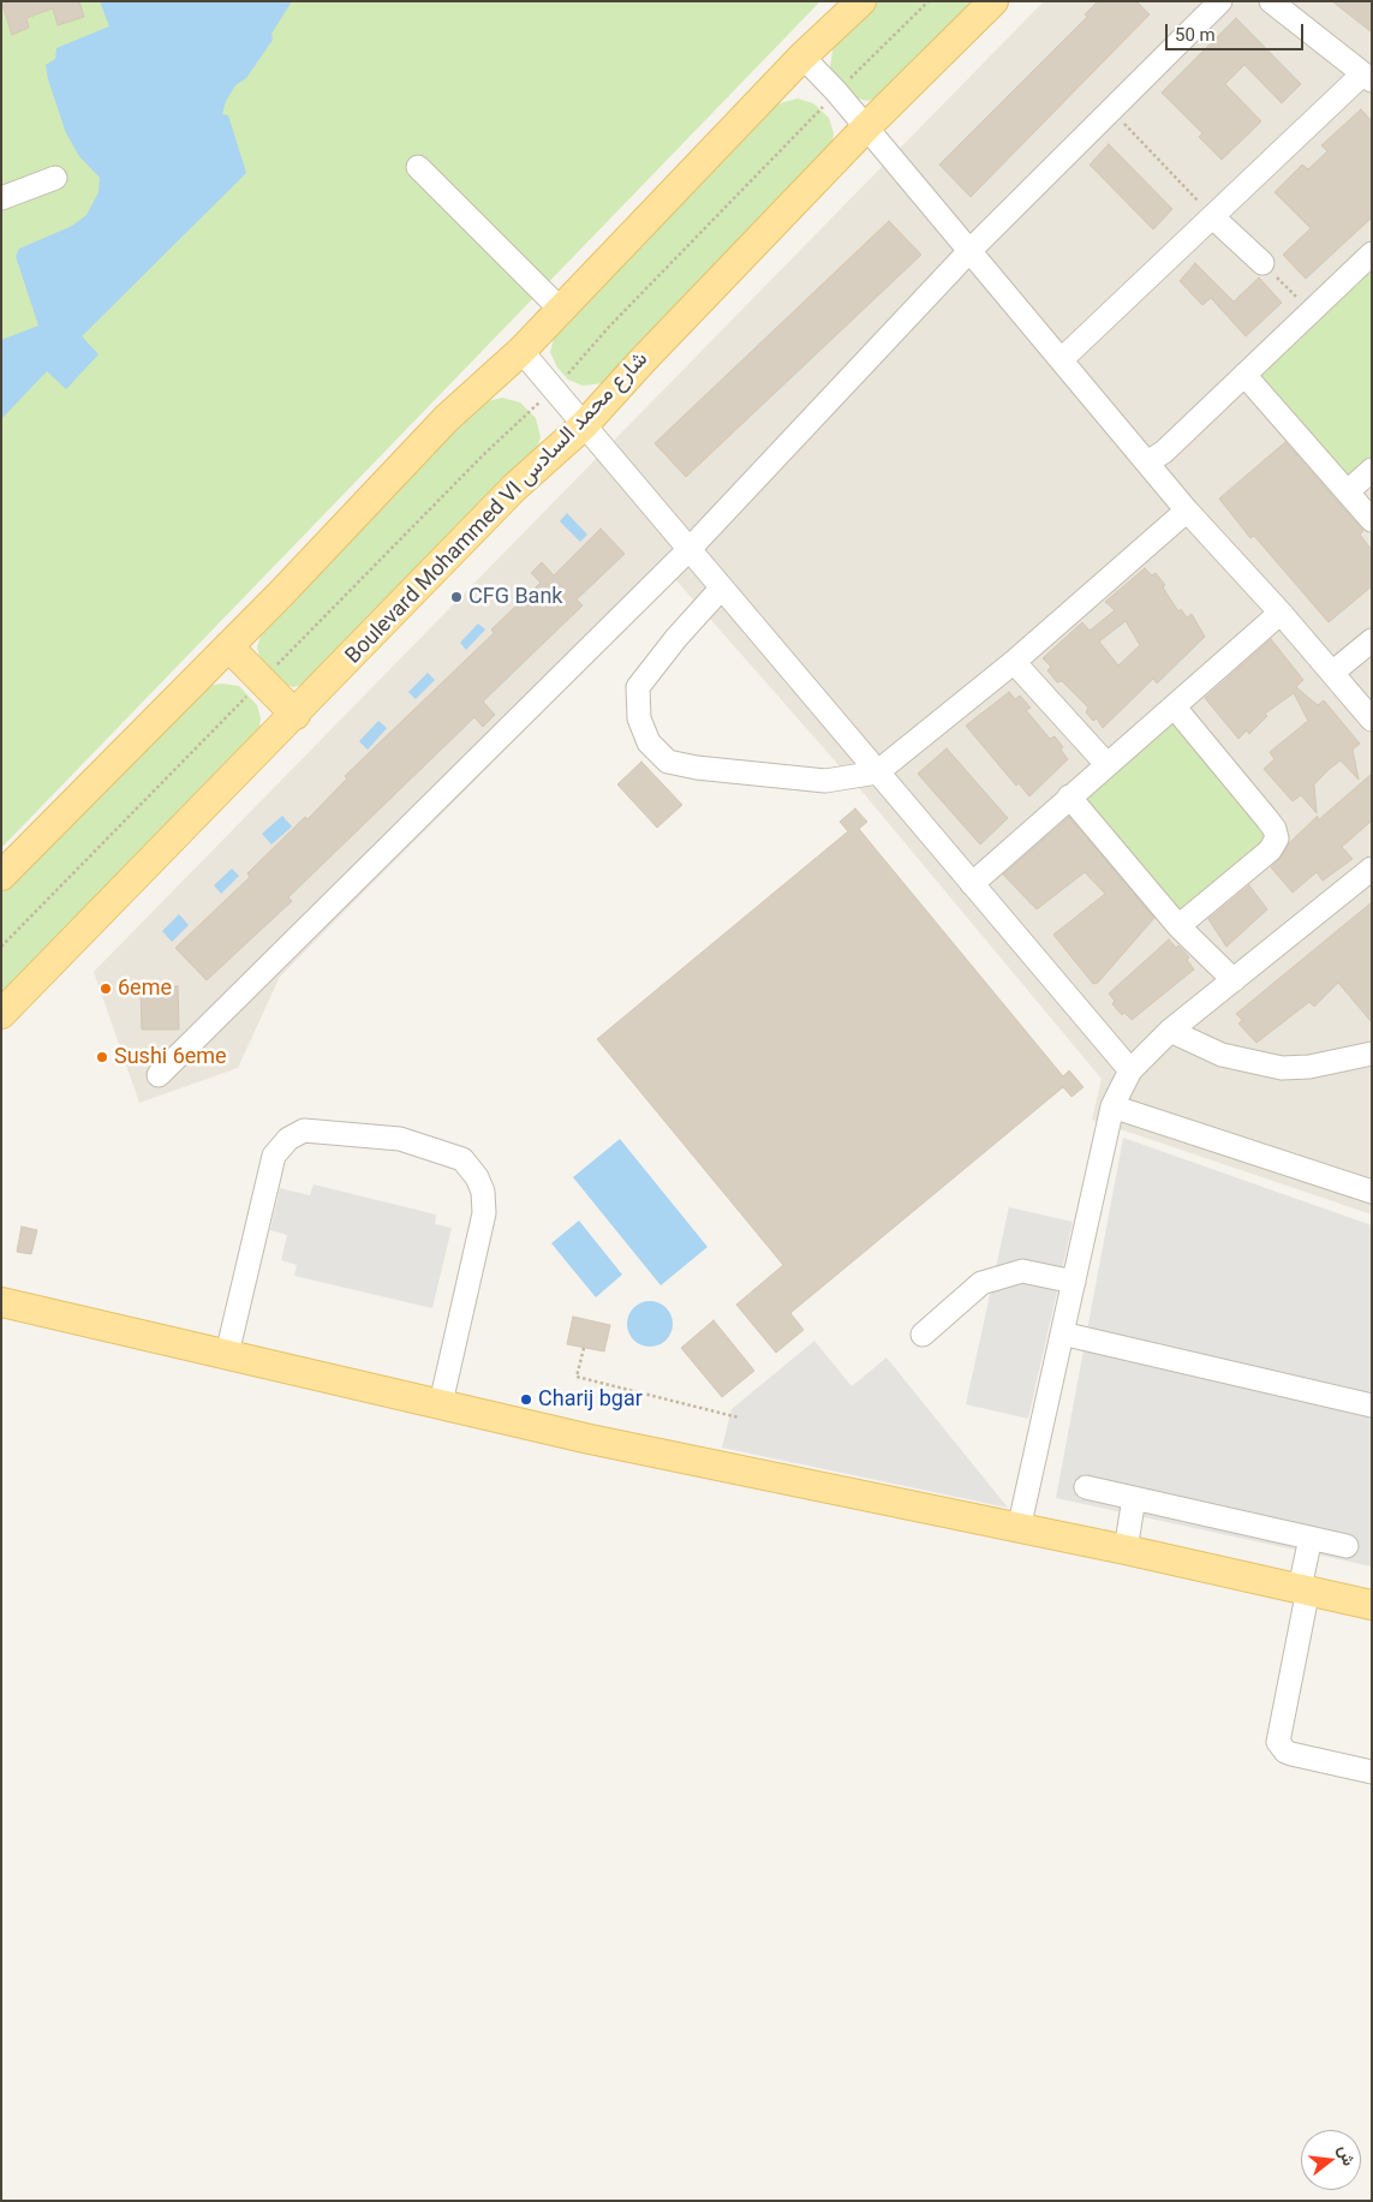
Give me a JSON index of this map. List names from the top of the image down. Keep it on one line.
{"streets":{"main road":["Boulevard Mohammed VI شارع محمد السادس"]},"places":["CFG Bank","6eme","Sushi 6eme","Charij bgar"],"scale_bar":"50 m","north":"right"}
